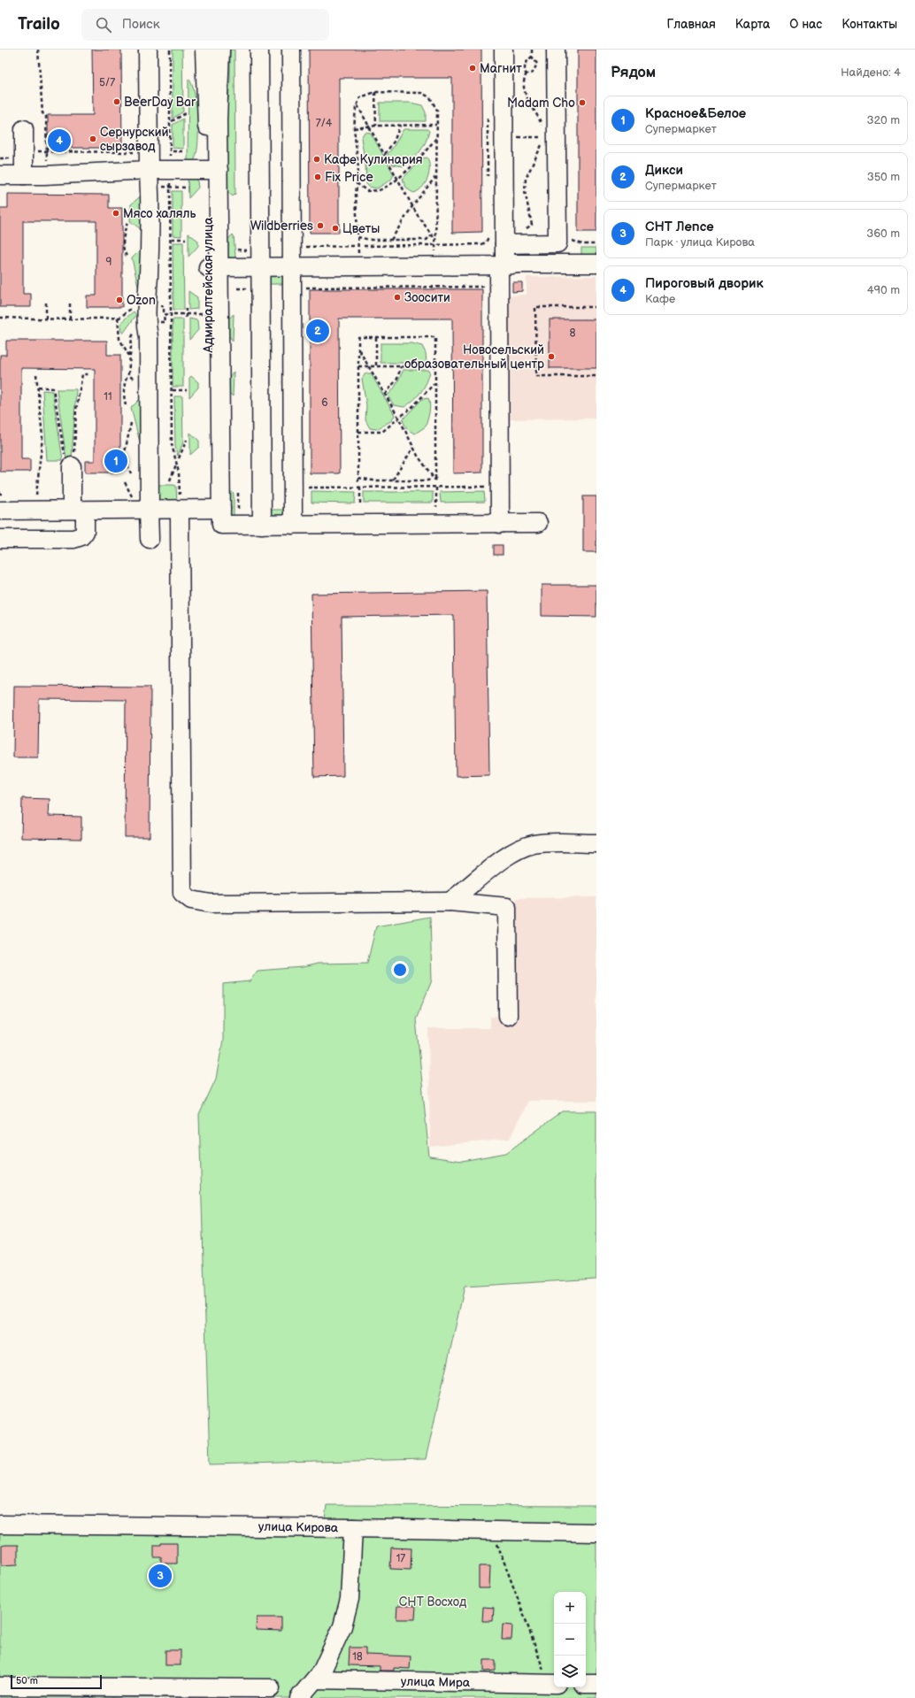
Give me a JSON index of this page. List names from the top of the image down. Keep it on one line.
{"streets":{"street":["Адмиралтейская улица","улица Кирова","улица Мира"]},"parks":["СНТ Восход"],"places":["Магнит","BeerDay Bar","Madam Cho","Сернурский сырзавод","Кафе Кулинария","Fix Price","Мясо халяль","Wildberries","Цветы","Зоосити","Ozon","Новосельский образовательный центр"],"house_numbers":["5/7","7/4","9","8","11","6","17","18"],"scale_bar":"50 m","page":{"header":"Trailo","search":"Поиск","nav":["Главная","Карта","О нас","Контакты"],"heading":["Рядом","Найдено: 4"],"list":[{"mark":"1","name":"Красное&Белое","note":"Супермаркет","value":"320 m"},{"mark":"2","name":"Дикси","note":"Супермаркет","value":"350 m"},{"mark":"3","name":"СНТ Лепсе","note":"Парк · улица Кирова","value":"360 m"},{"mark":"4","name":"Пироговый дворик","note":"Кафе","value":"490 m"}],"pins":["4","2","1","3"],"map_buttons":["+","−"],"scale":"50 m"}}
